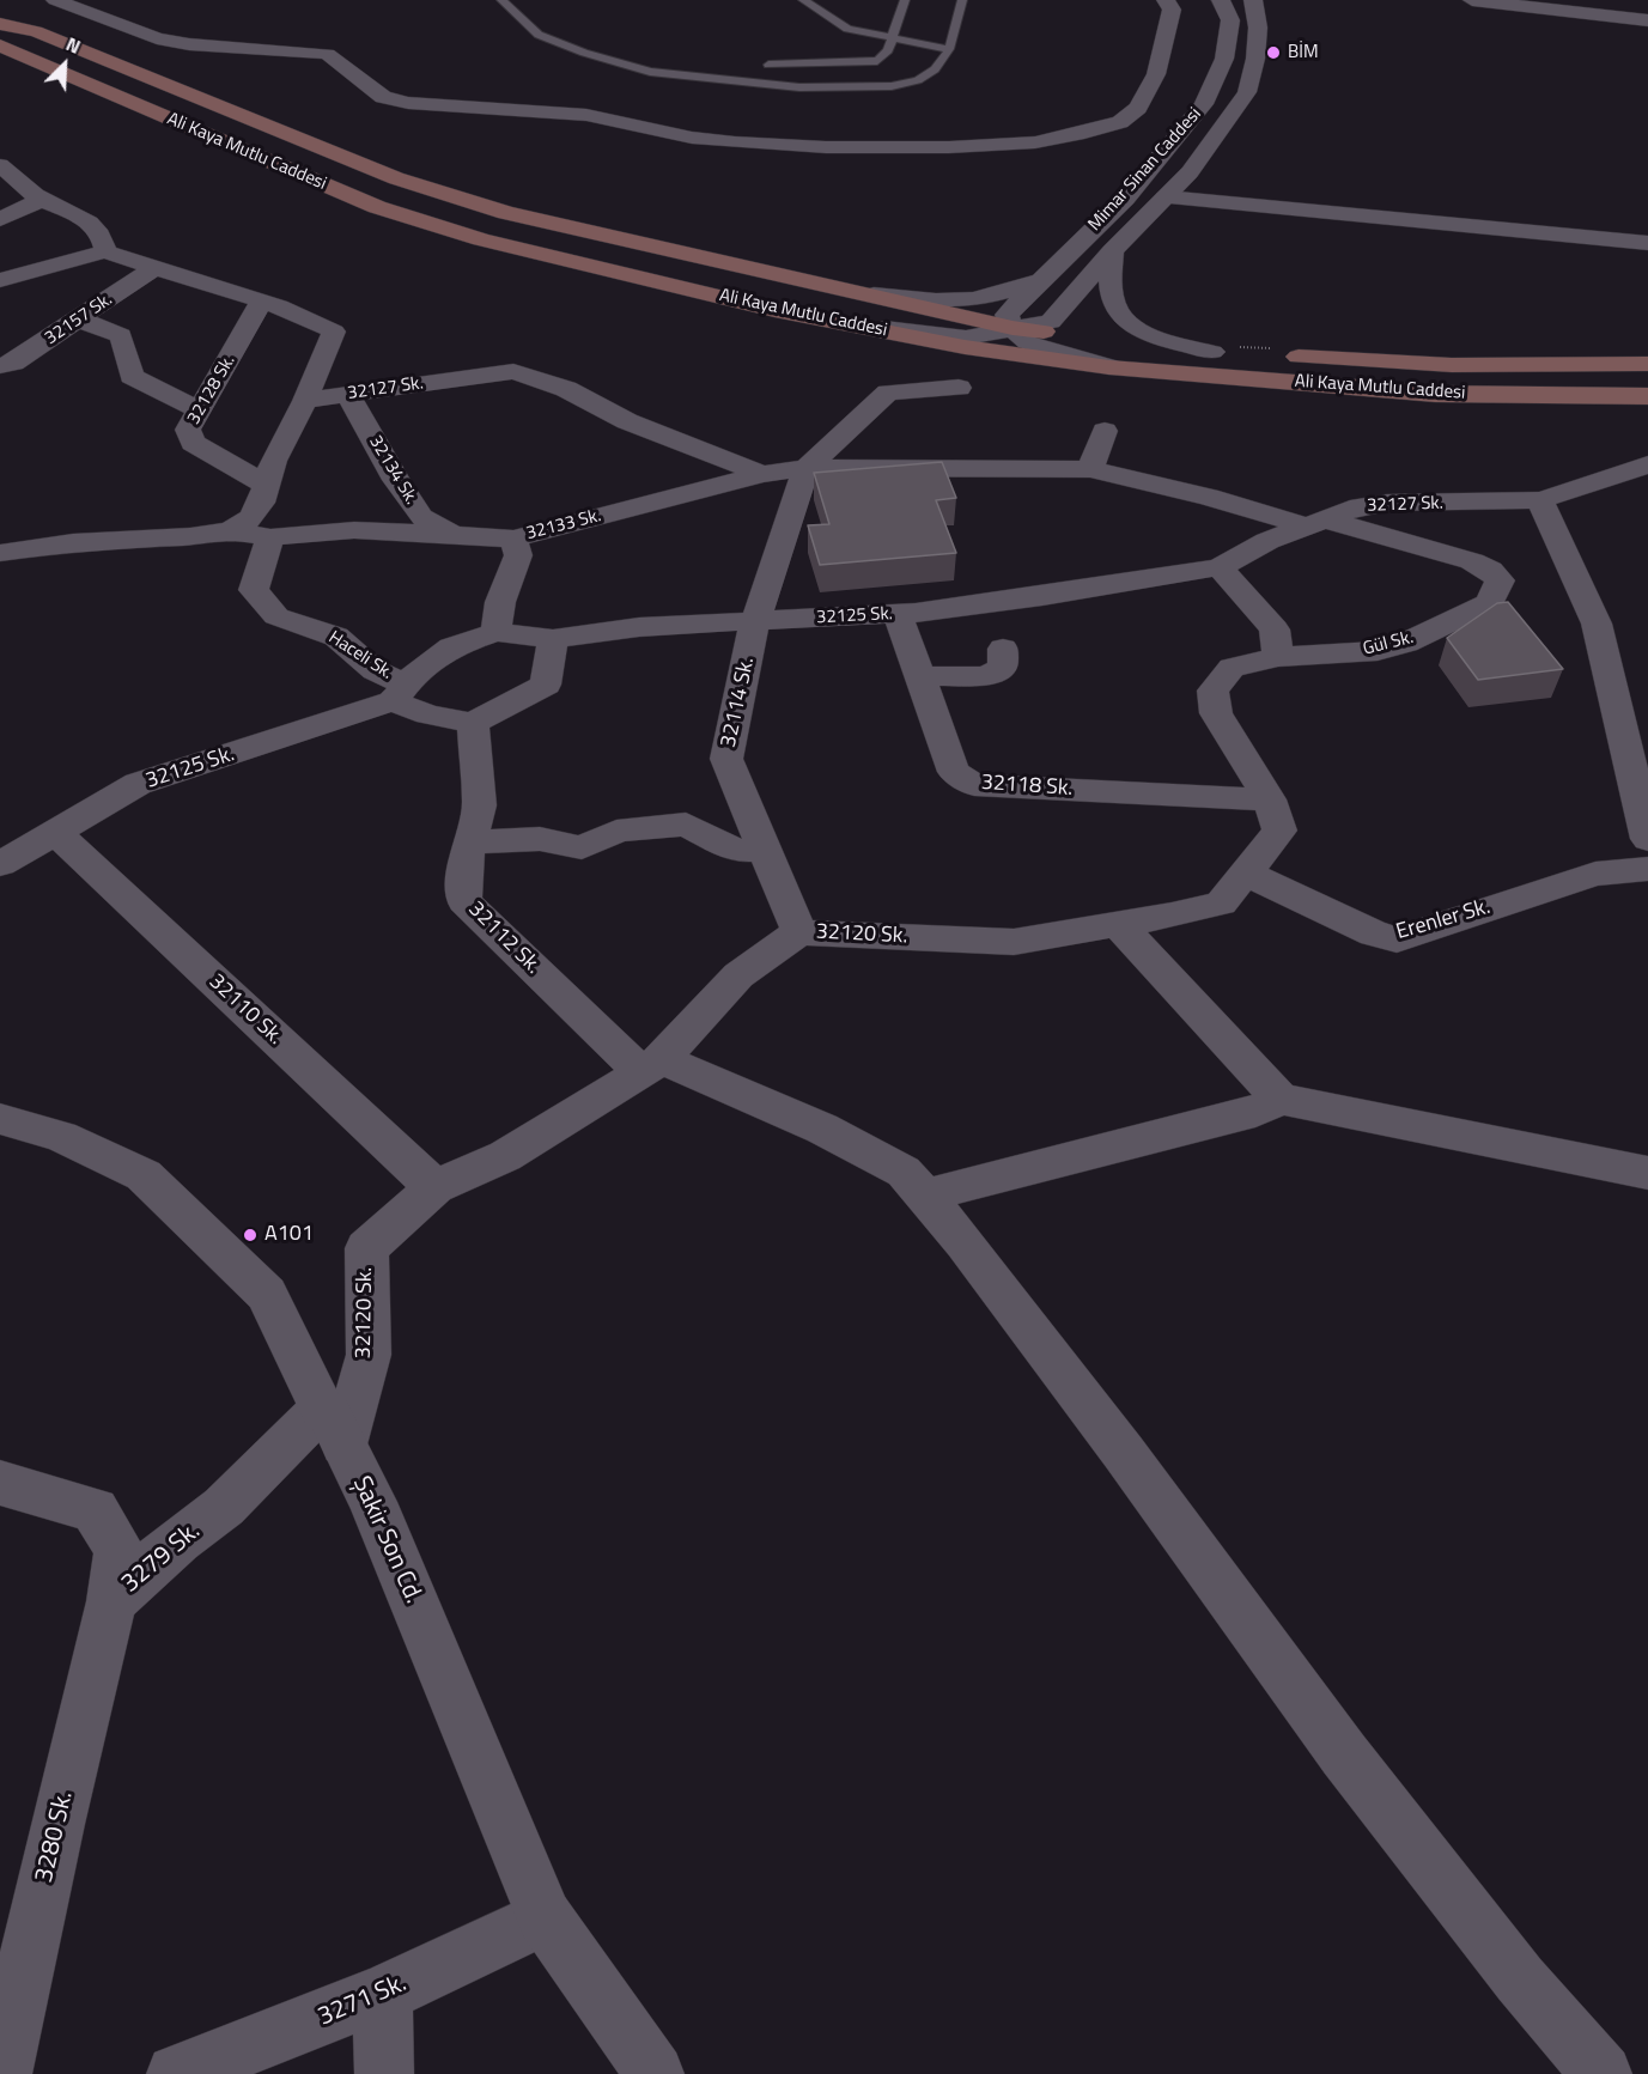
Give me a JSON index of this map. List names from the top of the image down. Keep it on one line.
{"streets":{"main road":["Ali Kaya Mutlu Caddesi"],"street":["Mimar Sinan Caddesi","32157 Sk.","32127 Sk.","32128 Sk.","32134 Sk.","32133 Sk.","32125 Sk.","Gül Sk.","Haceli Sk.","32114 Sk.","32118 Sk.","Erenler Sk.","32120 Sk.","32112 Sk.","32110 Sk.","Şakir Son Cd.","3279 Sk.","3280 Sk.","3271 Sk."]},"crossings":[["Ali Kaya Mutlu Caddesi","Mimar Sinan Caddesi"],["32157 Sk.","32127 Sk."],["32127 Sk.","32128 Sk."],["32127 Sk.","32134 Sk."],["32127 Sk.","32133 Sk."],["32127 Sk.","32125 Sk."],["32127 Sk.","Gül Sk."],["32127 Sk.","32114 Sk."],["32134 Sk.","32133 Sk."],["32133 Sk.","Haceli Sk."],["32133 Sk.","32114 Sk."],["32125 Sk.","Haceli Sk."],["32125 Sk.","32114 Sk."],["32125 Sk.","32118 Sk."],["32125 Sk.","32110 Sk."],["Gül Sk.","32120 Sk."],["32114 Sk.","32120 Sk."],["32118 Sk.","32120 Sk."],["Erenler Sk.","32120 Sk."],["32120 Sk.","32112 Sk."],["32120 Sk.","32110 Sk."],["32120 Sk.","Şakir Son Cd."],["32120 Sk.","3279 Sk."],["Şakir Son Cd.","3279 Sk."],["Şakir Son Cd.","3271 Sk."],["3279 Sk.","3280 Sk."]],"places":["BİM","A101"],"north":"top right"}
